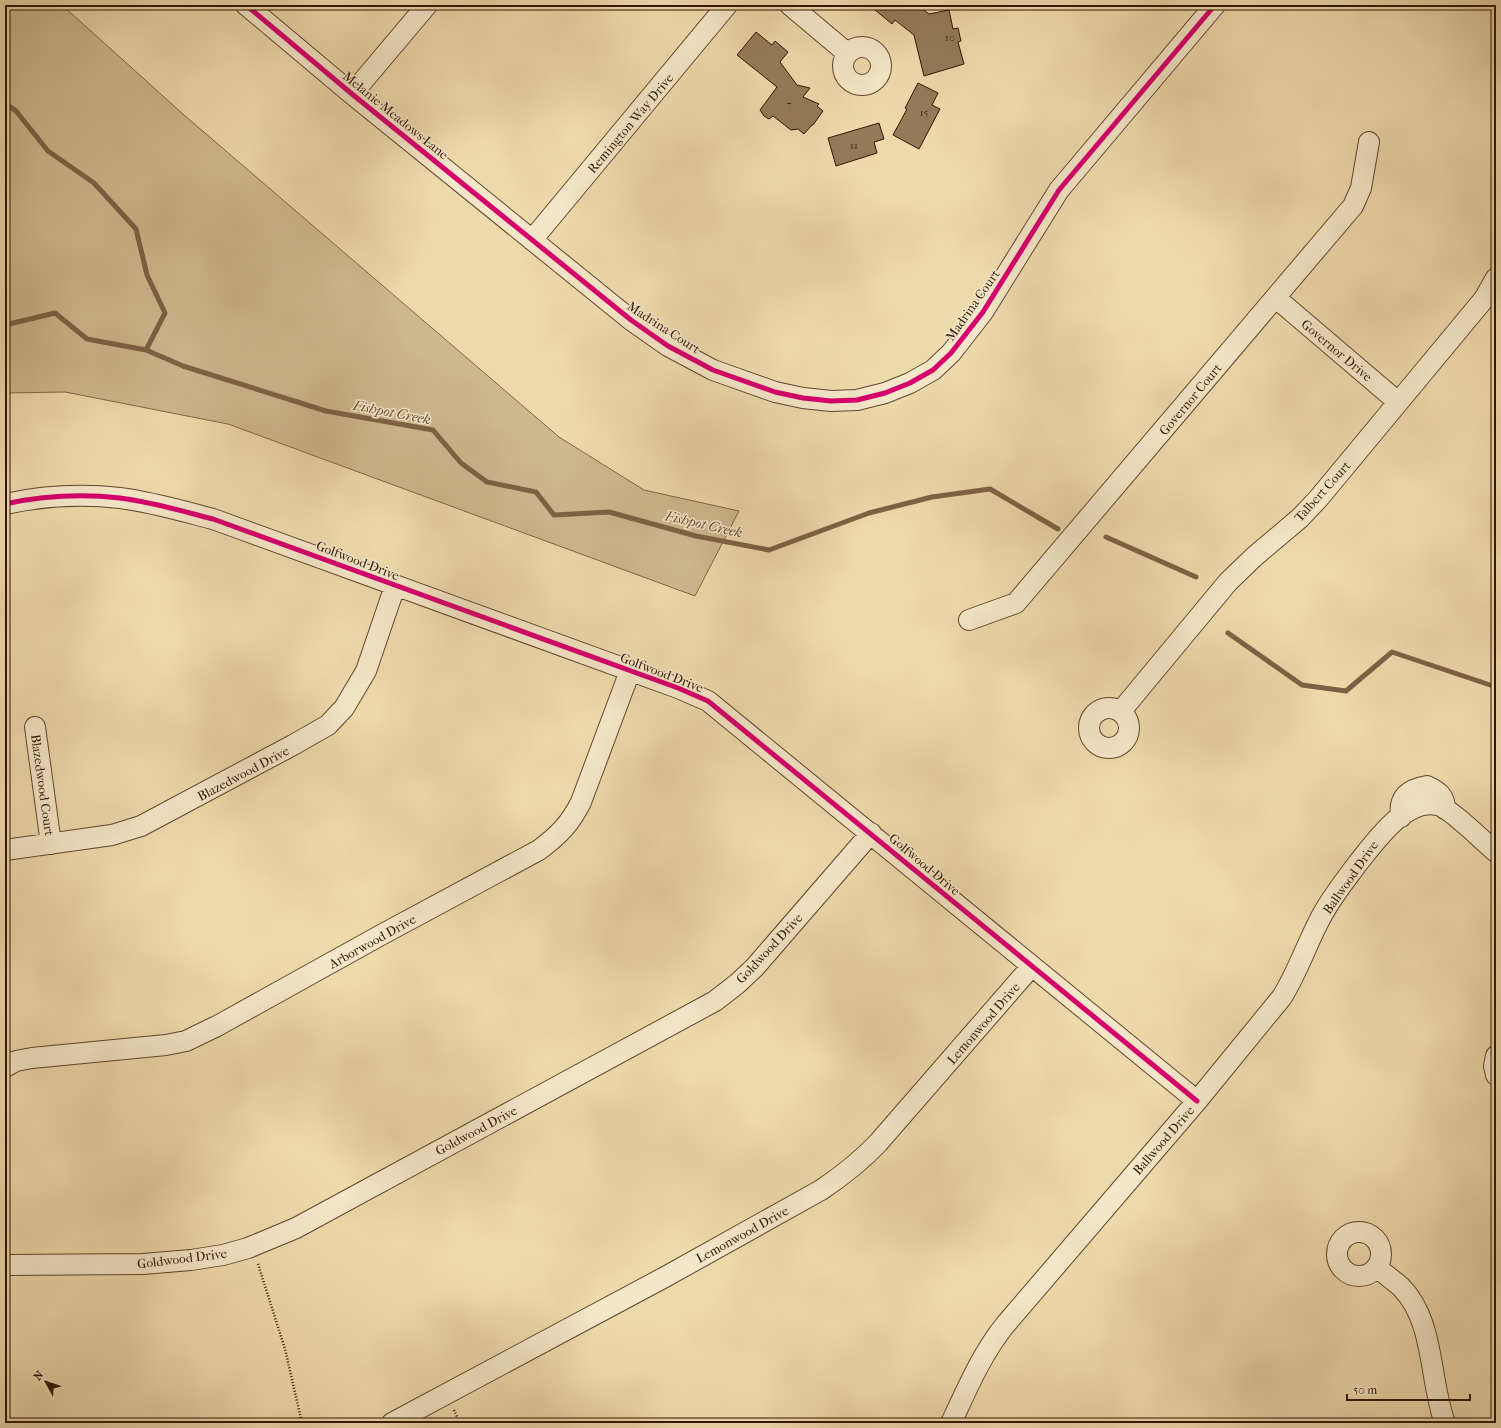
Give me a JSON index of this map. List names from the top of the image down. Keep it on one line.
{"streets":{"street":["Melanie Meadows Lane","Remington Way Drive","Madrina Court","Governor Drive","Governor Court","Talbert Court","Golfwood Drive","Blazedwood Drive","Blazedwood Court","Ballwood Drive","Arborwood Drive","Goldwood Drive","Lemonwood Drive"]},"crossings":[["Melanie Meadows Lane","Remington Way Drive"],["Melanie Meadows Lane","Madrina Court"],["Remington Way Drive","Madrina Court"],["Governor Drive","Governor Court"],["Governor Drive","Talbert Court"],["Golfwood Drive","Blazedwood Drive"],["Golfwood Drive","Ballwood Drive"],["Golfwood Drive","Arborwood Drive"],["Golfwood Drive","Goldwood Drive"],["Golfwood Drive","Lemonwood Drive"],["Blazedwood Drive","Blazedwood Court"]],"water":["Fishpot Creek"],"house_numbers":["10","7","15","11"],"scale_bar":"50 m","north":"top left"}
